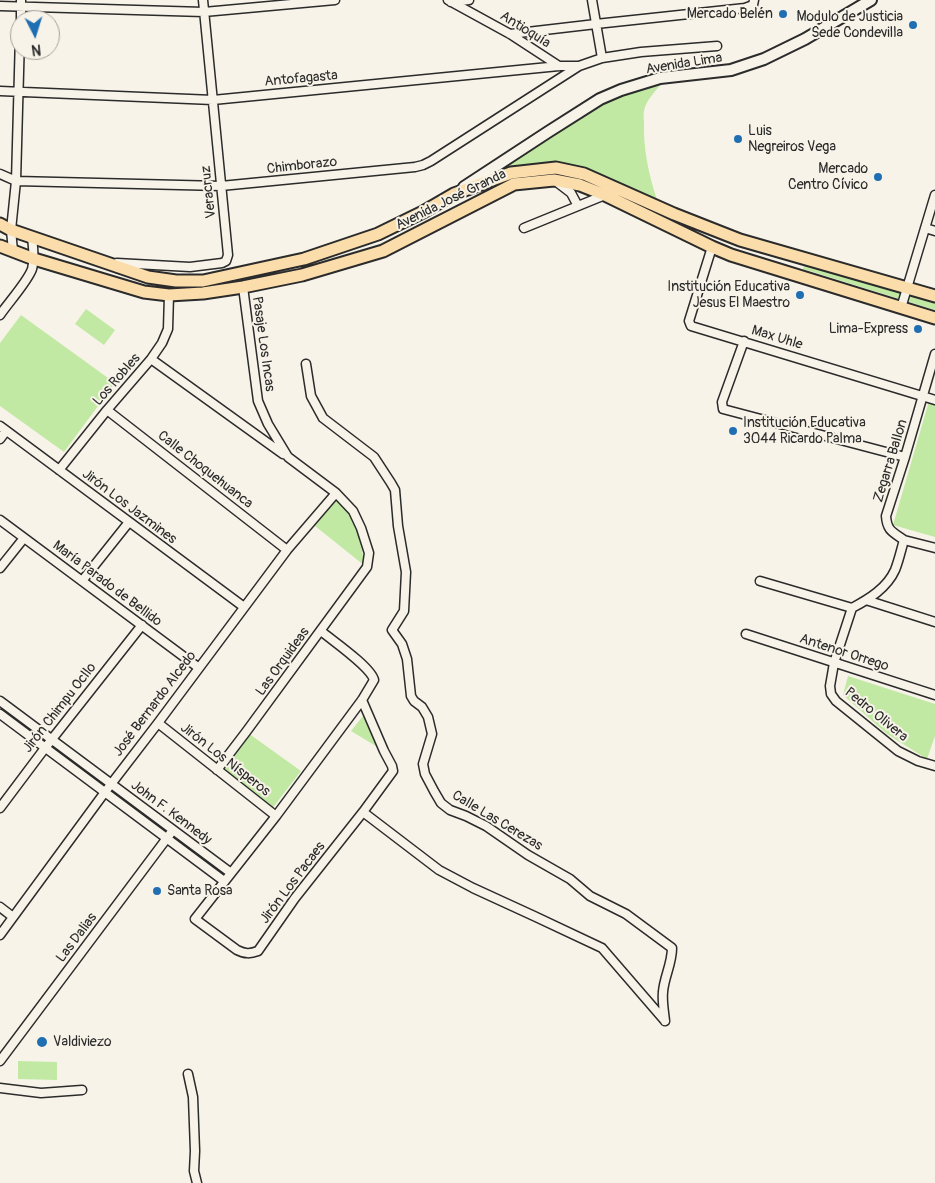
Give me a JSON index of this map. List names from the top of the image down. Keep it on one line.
{"streets":{"main road":["Avenida Lima","Avenida José Granda"],"street":["Antioquía","Antofagasta","Chimborazo","Veracruz","Max Uhle","Pasaje Los Incas","Los Robles","Zegarra Ballon","Calle Choquehuanca","Jirón Los Jazmines","María Parado de Bellido","Antenor Orrego","Las Orquideas","José Bernardo Alcedo","Jirón Chimpu Ocllo","Pedro Olivera","Jirón Los Nísperos","John F. Kennedy","Calle Las Cerezas","Jirón Los Pacaes","Las Dalias"]},"crossings":[["Antioquía","Antofagasta"],["Avenida Lima","Avenida José Granda"],["Antofagasta","Chimborazo"],["Antofagasta","Veracruz"],["Chimborazo","Veracruz"],["Veracruz","Avenida José Granda"],["Avenida José Granda","Max Uhle"],["Avenida José Granda","Pasaje Los Incas"],["Avenida José Granda","Los Robles"],["Max Uhle","Zegarra Ballon"],["Pasaje Los Incas","Los Robles"],["Pasaje Los Incas","Las Orquideas"],["Pasaje Los Incas","José Bernardo Alcedo"],["Los Robles","Calle Choquehuanca"],["Los Robles","Jirón Los Jazmines"],["Calle Choquehuanca","José Bernardo Alcedo"],["Jirón Los Jazmines","José Bernardo Alcedo"],["María Parado de Bellido","José Bernardo Alcedo"],["María Parado de Bellido","Jirón Chimpu Ocllo"],["Antenor Orrego","Pedro Olivera"],["Las Orquideas","Jirón Los Nísperos"],["José Bernardo Alcedo","Jirón Los Nísperos"],["José Bernardo Alcedo","John F. Kennedy"],["Jirón Chimpu Ocllo","John F. Kennedy"],["John F. Kennedy","Jirón Los Pacaes"],["John F. Kennedy","Las Dalias"],["Calle Las Cerezas","Jirón Los Pacaes"]],"places":["Mercado Belén","Modulo de Justicia Sede Condevilla","Luis Negreiros Vega","Mercado Centro Cívico","Institución Educativa Jesus El Maestro","Lima-Express","Institución Educativa 3044 Ricardo Palma","Santa Rosa","Valdiviezo"],"north":"bottom"}
